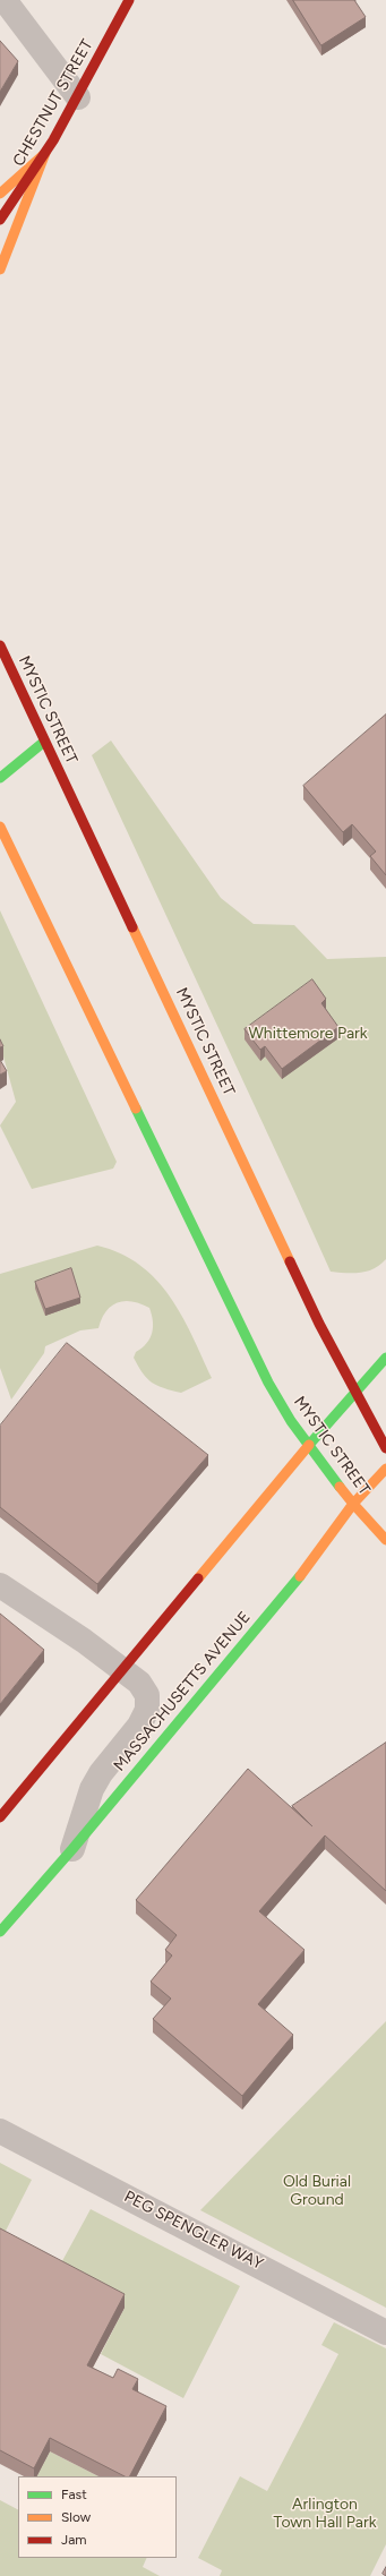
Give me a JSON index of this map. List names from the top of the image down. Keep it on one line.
{"streets":{"main road":["CHESTNUT STREET","MYSTIC STREET","MASSACHUSETTS AVENUE"],"street":["PEG SPENGLER WAY"]},"crossings":[["MYSTIC STREET","MASSACHUSETTS AVENUE"]],"parks":["Whittemore Park","Old Burial Ground","Arlington Town Hall Park"],"legend":["Fast","Slow","Jam"]}
